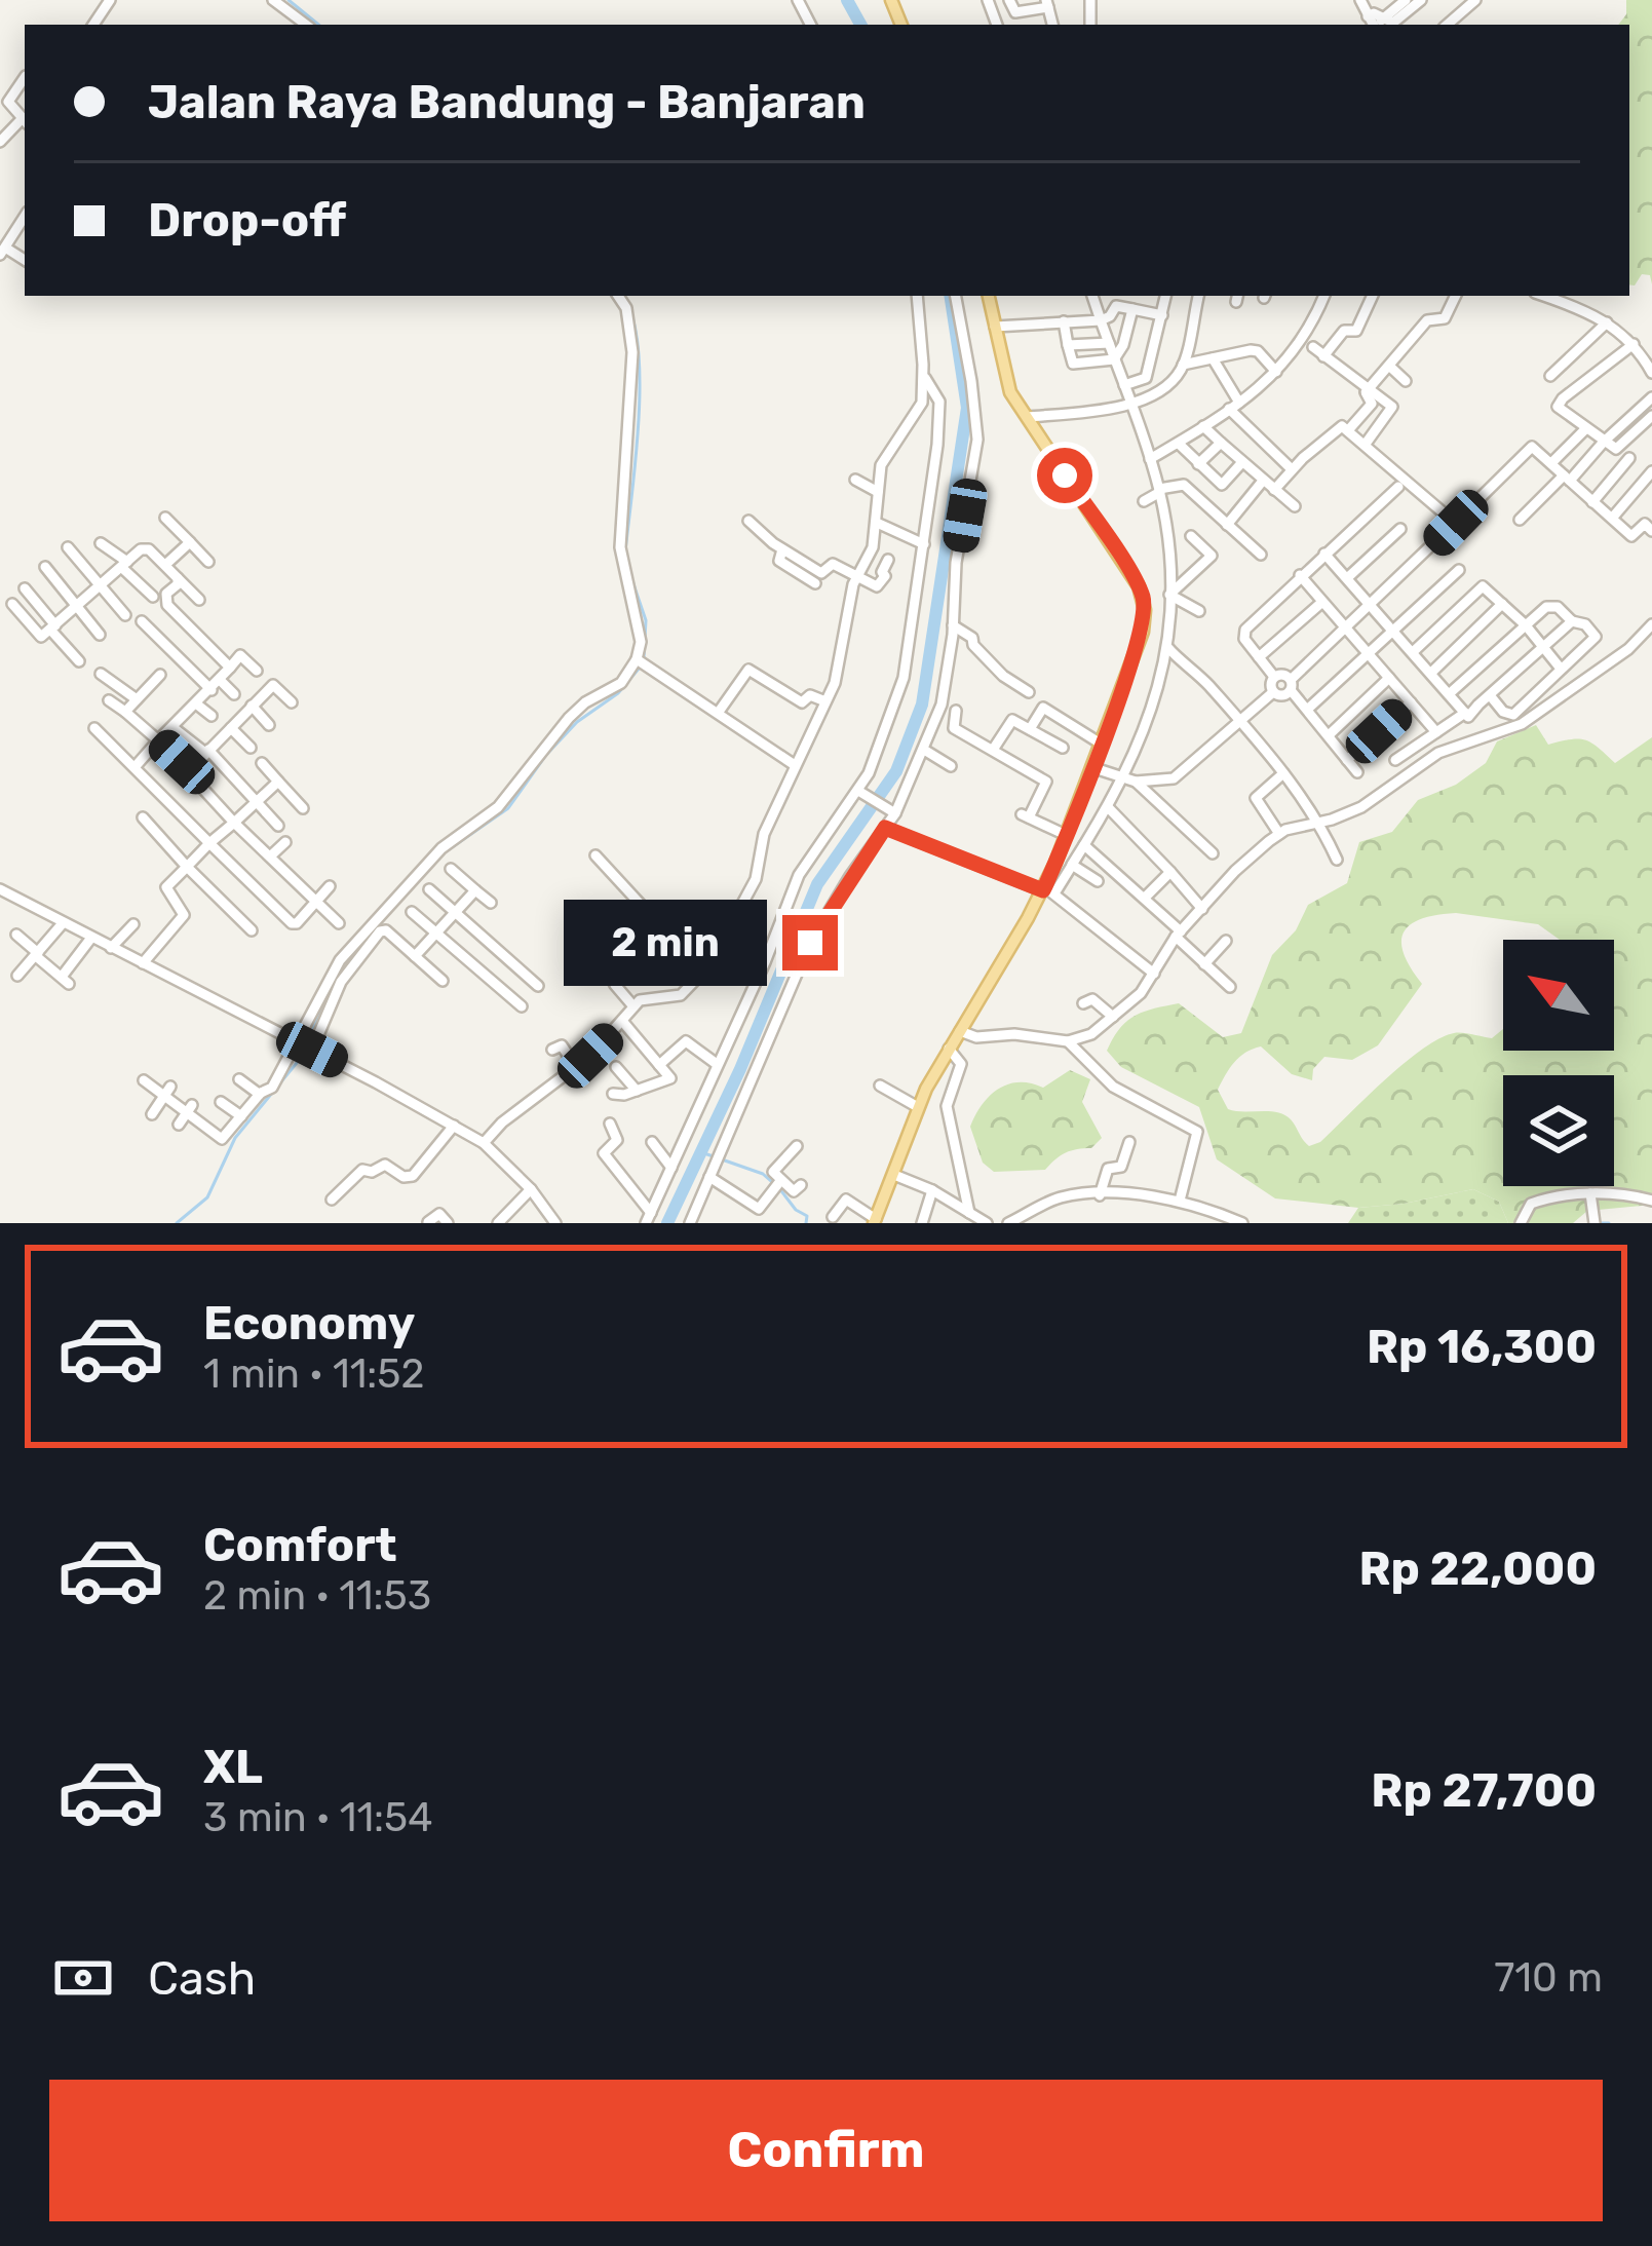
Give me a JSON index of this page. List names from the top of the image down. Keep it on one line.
{"north":"top left","page":{"banner":["Jalan Raya Bandung - Banjaran","Drop-off"],"bubble":"2 min","list":[{"name":"Economy","note":"1 min · 11:52","value":"Rp 16,300"},{"name":"Comfort","note":"2 min · 11:53","value":"Rp 22,000"},{"name":"XL","note":"3 min · 11:54","value":"Rp 27,700"}],"pay":["Cash","710 m"],"buttons":"Confirm"}}
